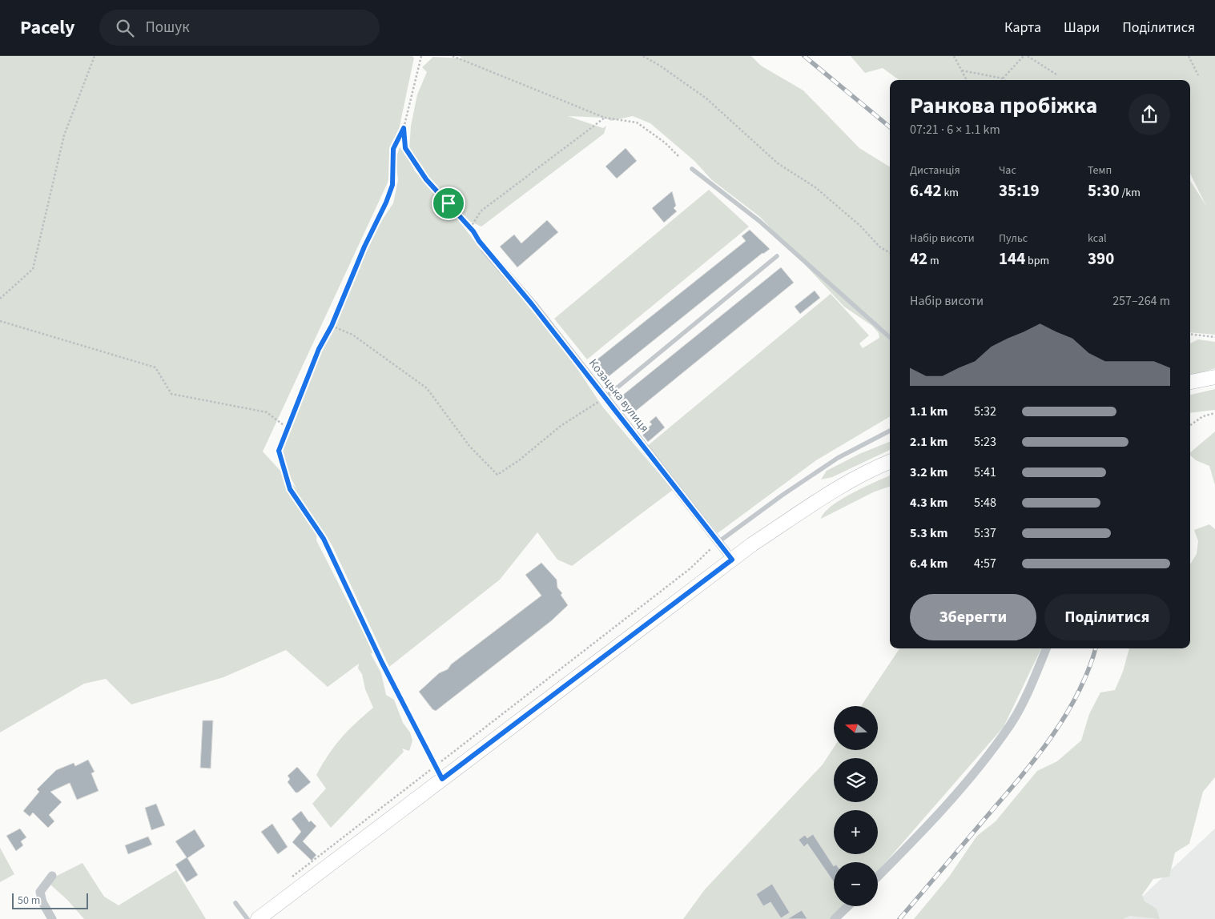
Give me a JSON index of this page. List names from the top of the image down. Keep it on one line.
{"streets":{"street":["Козацька вулиця"]},"scale_bar":"50 m","north":"left","page":{"header":"Pacely","search":"Пошук","nav":["Карта","Шари","Поділитися"],"heading":["Ранкова пробіжка","07:21 · 6 × 1.1 km"],"stats":[["Дистанція","6.42 km"],["Час","35:19"],["Темп","5:30 /km"],["Набір висоти","42 m"],["Пульс","144 bpm"],["kcal","390"]],"chart":["Набір висоти","257–264 m"],"list":[{"name":"1.1 km","note":"5:32"},{"name":"2.1 km","note":"5:23"},{"name":"3.2 km","note":"5:41"},{"name":"4.3 km","note":"5:48"},{"name":"5.3 km","note":"5:37"},{"name":"6.4 km","note":"4:57"}],"buttons":["Зберегти","Поділитися"],"map_buttons":["+","−"],"scale":"50 m"}}
